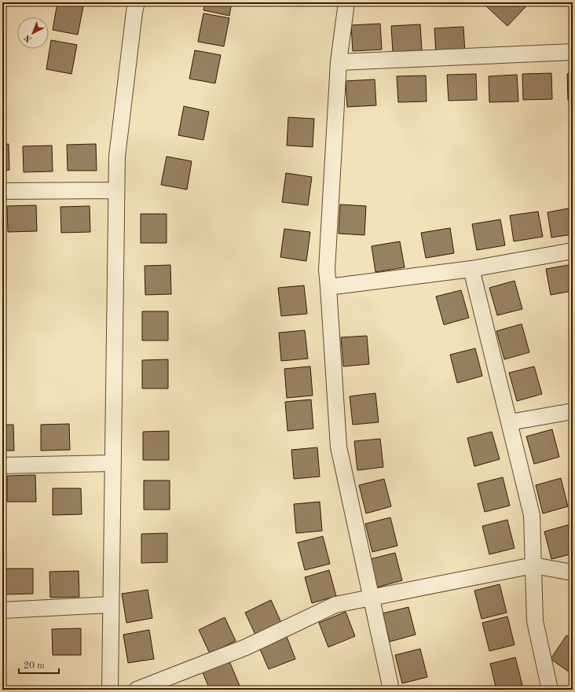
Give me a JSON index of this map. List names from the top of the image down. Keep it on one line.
{"scale_bar":"20 m","north":"bottom left"}
